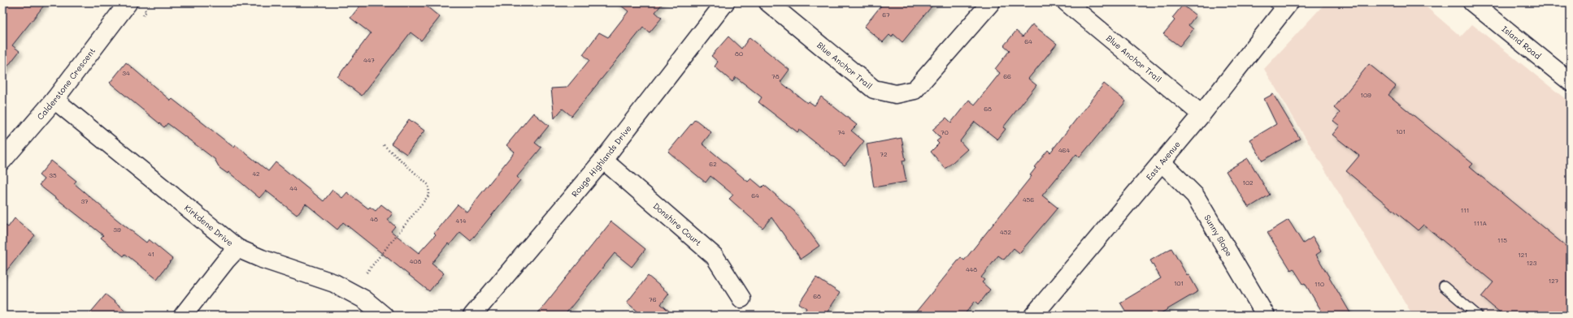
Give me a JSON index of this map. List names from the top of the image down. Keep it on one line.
{"streets":{"street":["Island Road","Blue Anchor Trail","Calderstone Crescent","Rouge Highlands Drive","East Avenue","Kirkdene Drive","Donshire Court","Sunny Slope"]},"crossings":[["Blue Anchor Trail","East Avenue"],["Calderstone Crescent","Kirkdene Drive"],["Rouge Highlands Drive","Donshire Court"],["East Avenue","Sunny Slope"]],"house_numbers":["67","64","80","447","34","78","66","109","68","101","74","70","464","72","62","42","35","102","44","64","456","37","111","48","414","111A","39","452","115","41","121","408","123","448","127","101","110","68","76"]}
